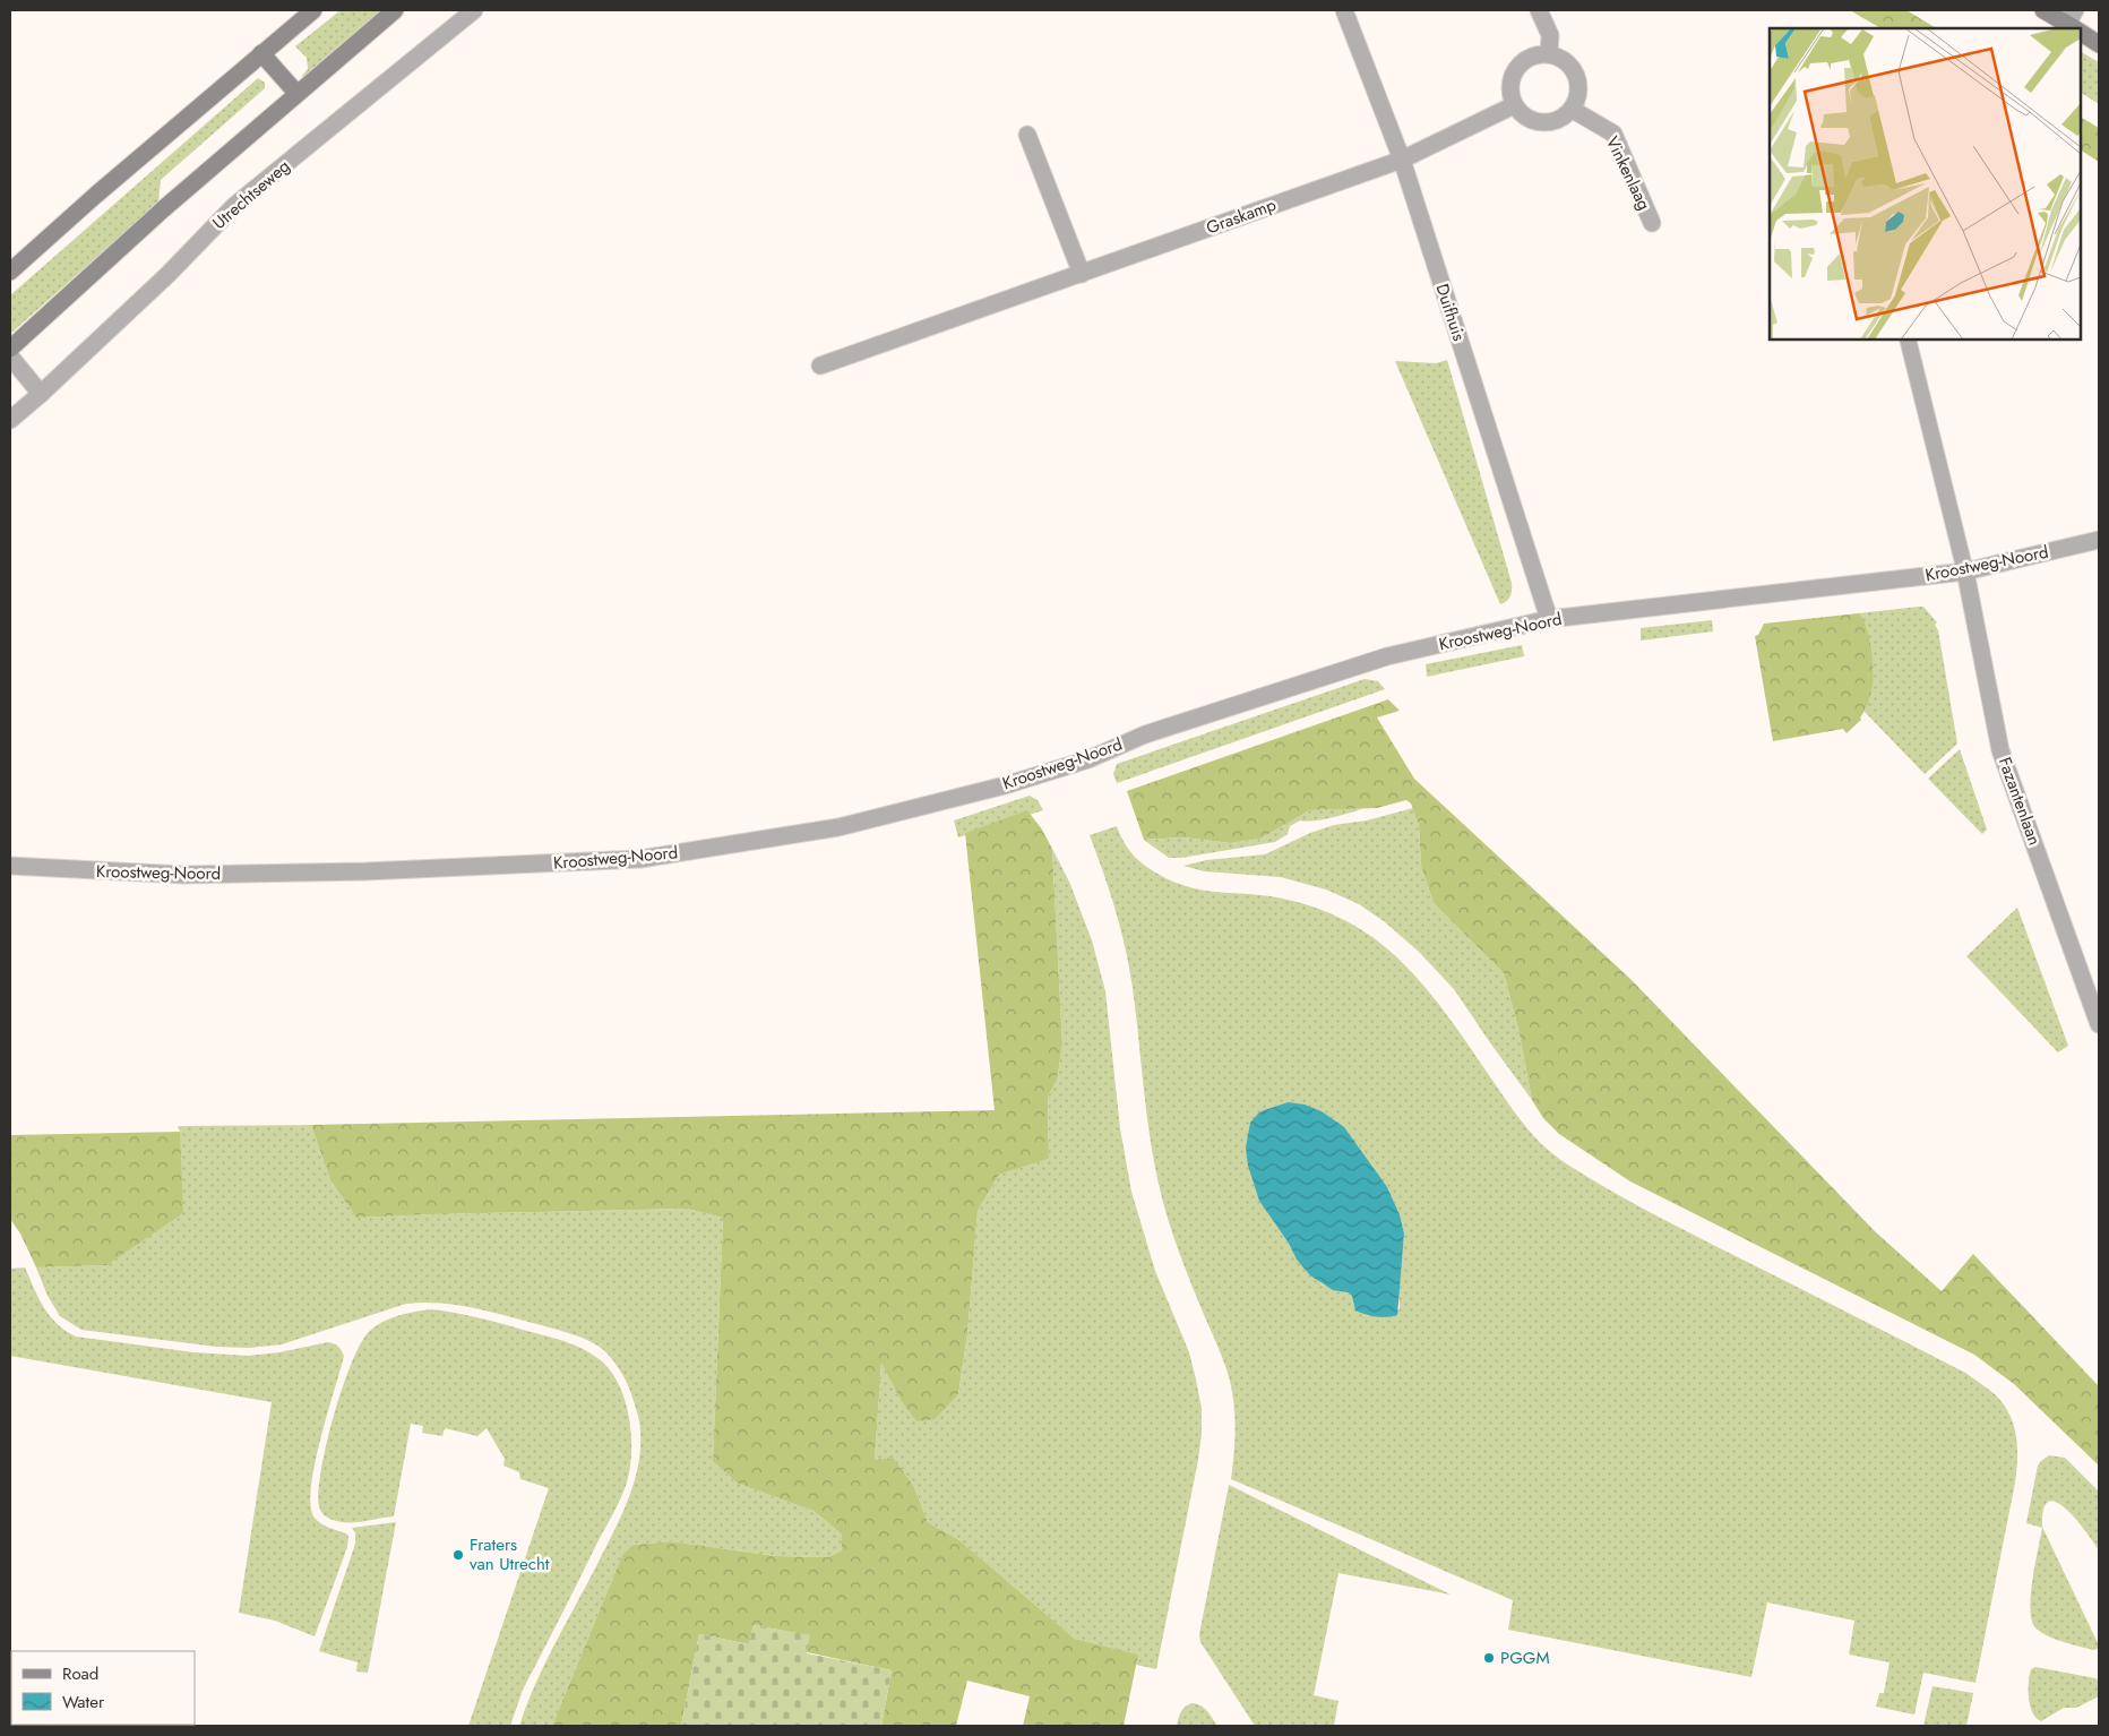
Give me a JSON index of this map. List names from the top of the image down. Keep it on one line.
{"streets":{"street":["Vinkenlaag","Utrechtseweg","Graskamp","Duifhuis","Kroostweg-Noord","Fazantenlaan"]},"crossings":[["Graskamp","Duifhuis"],["Duifhuis","Kroostweg-Noord"],["Kroostweg-Noord","Fazantenlaan"]],"places":["Fraters van Utrecht","PGGM"],"legend":["Road","Water"]}
